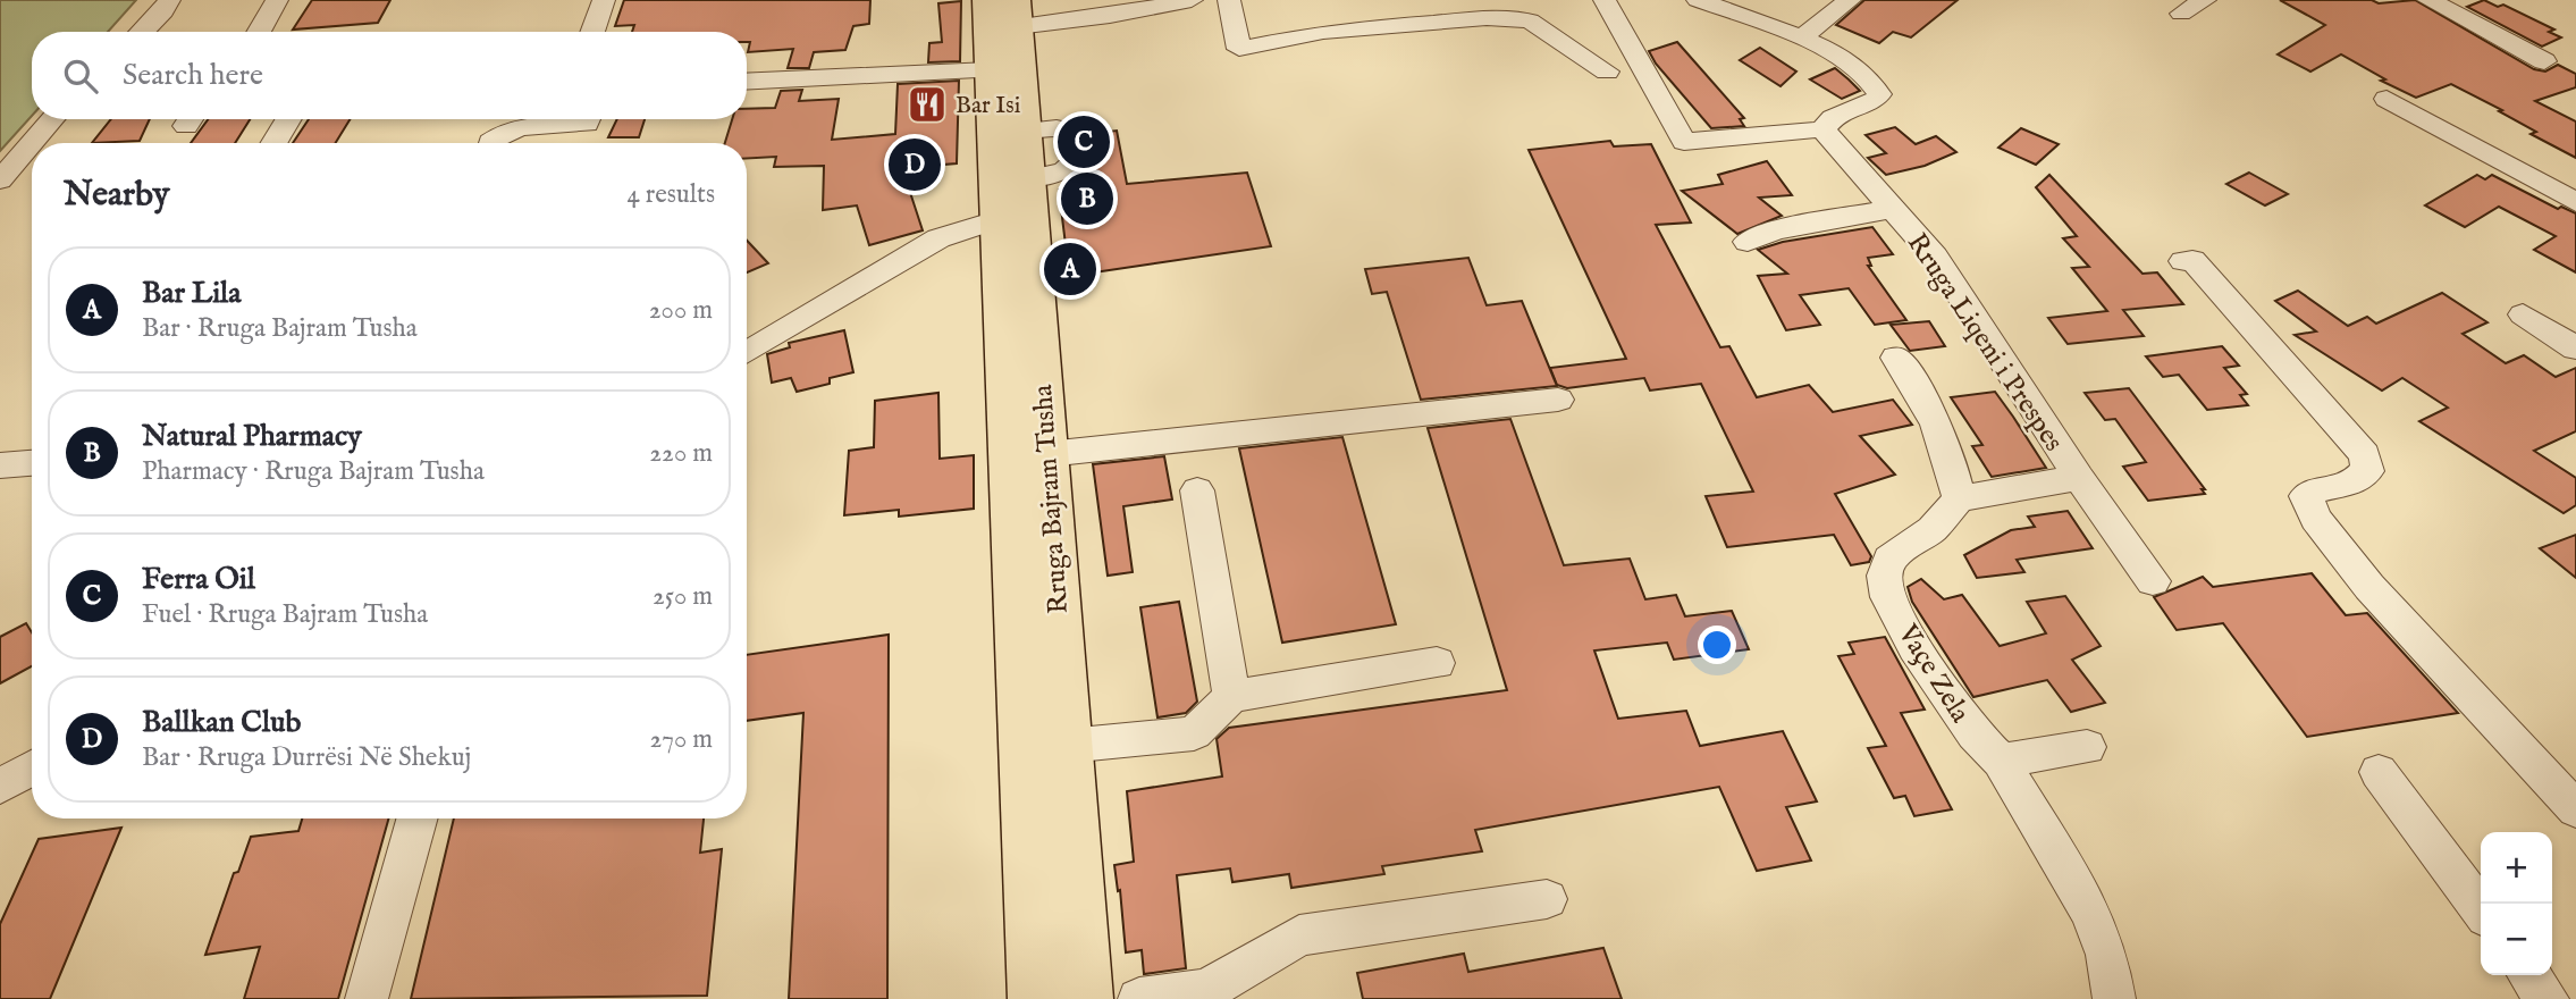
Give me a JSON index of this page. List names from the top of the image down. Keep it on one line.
{"streets":{"main road":["Rruga Bajram Tusha"],"street":["Rruga Liqeni i Prespes","Vaçe Zela"]},"crossings":[["Rruga Liqeni i Prespes","Vaçe Zela"]],"places":{"restaurant":["Bar Isi"]},"page":{"search":"Search here","pins":["C","D","B","A"],"heading":["Nearby","4 results"],"list":[{"mark":"A","name":"Bar Lila","note":"Bar · Rruga Bajram Tusha","value":"200 m"},{"mark":"B","name":"Natural Pharmacy","note":"Pharmacy · Rruga Bajram Tusha","value":"220 m"},{"mark":"C","name":"Ferra Oil","note":"Fuel · Rruga Bajram Tusha","value":"250 m"},{"mark":"D","name":"Ballkan Club","note":"Bar · Rruga Durrësi Në Shekuj","value":"270 m"}],"map_buttons":["+","−"]}}
